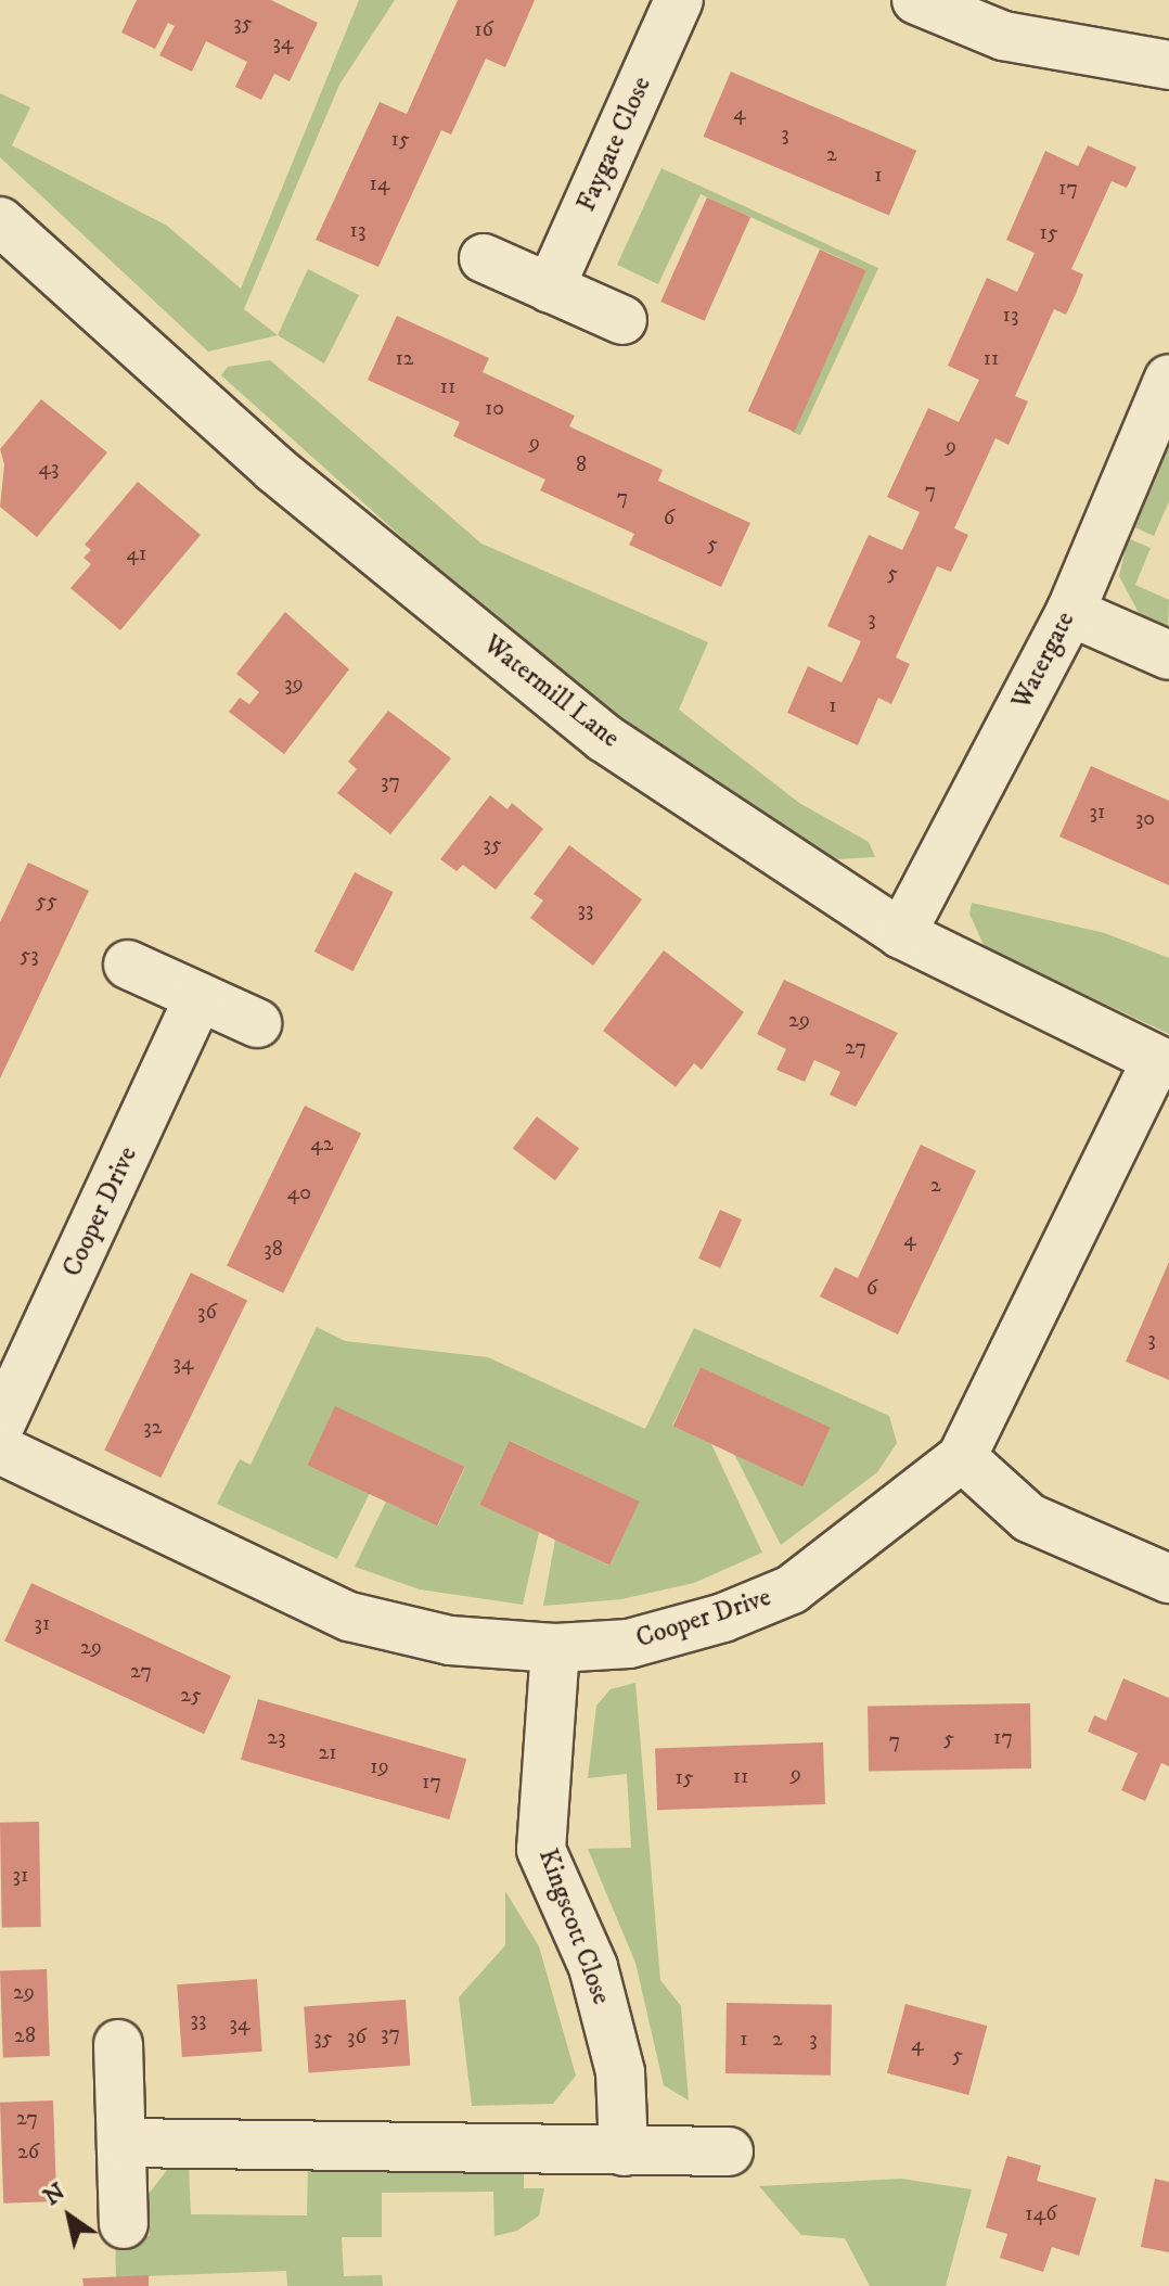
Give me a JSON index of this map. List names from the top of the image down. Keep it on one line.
{"streets":{"street":["Faygate Close","Watergate","Watermill Lane","Cooper Drive","Kingscott Close"]},"crossings":[["Watergate","Watermill Lane"],["Watermill Lane","Cooper Drive"],["Cooper Drive","Kingscott Close"]],"house_numbers":["35","16","34","4","3","15","2","1","14","17","13","15","13","12","11","11","10","9","9","8","43","7","7","6","5","41","5","3","39","1","37","31","30","35","55","33","53","29","27","42","2","40","4","38","6","36","3","34","32","31","29","27","25","23","17","5","7","21","19","9","11","15","17","31","29","33","34","37","28","36","35","1","2","3","4","5","27","26","146"],"north":"top left"}
